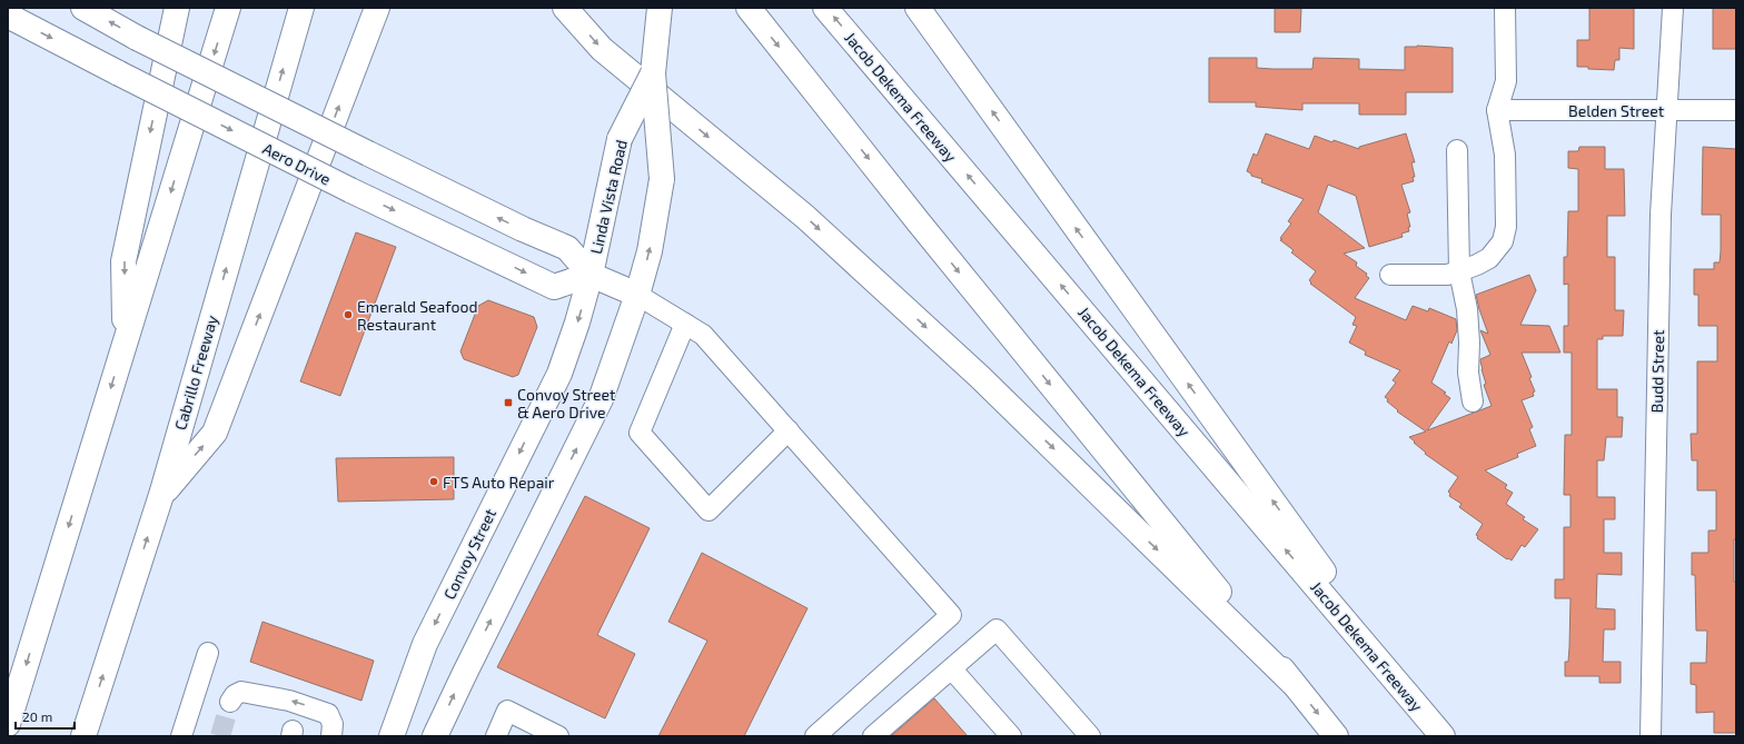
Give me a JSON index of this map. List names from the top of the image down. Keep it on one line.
{"streets":{"main road":["Jacob Dekema Freeway","Aero Drive","Linda Vista Road","Cabrillo Freeway","Convoy Street"],"street":["Belden Street","Budd Street"]},"crossings":[["Belden Street","Budd Street"],["Aero Drive","Linda Vista Road"],["Aero Drive","Convoy Street"],["Linda Vista Road","Convoy Street"]],"places":{"other":["Emerald Seafood Restaurant","FTS Auto Repair"],"transit":["Convoy Street & Aero Drive"]},"scale_bar":"20 m"}
